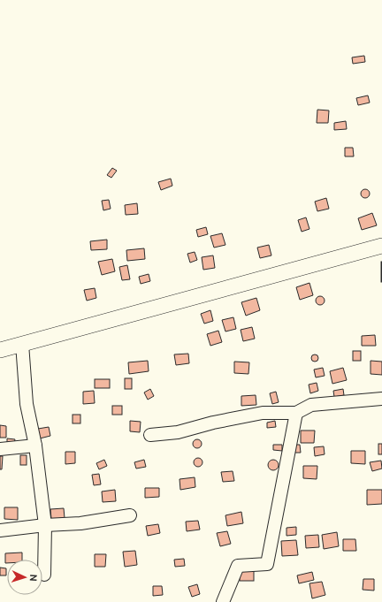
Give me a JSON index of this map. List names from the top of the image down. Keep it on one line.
{"north":"right"}
